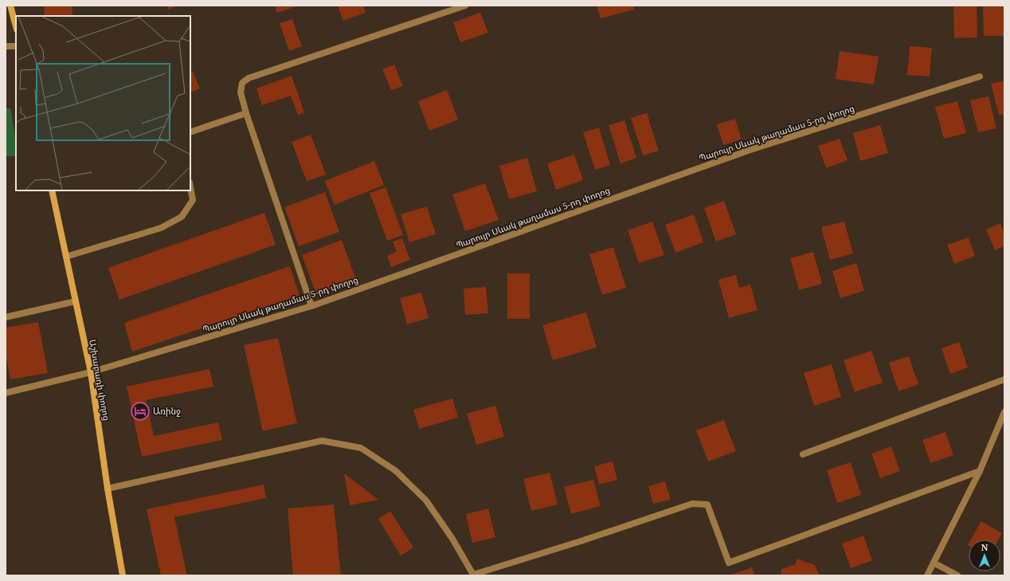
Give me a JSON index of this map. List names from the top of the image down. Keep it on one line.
{"streets":{"street":["Պարույր Սևակ թաղամաս 5-րդ փողոց","Աշխաբադի փողոց"]},"crossings":[["Պարույր Սևակ թաղամաս 5-րդ փողոց","Աշխաբադի փողոց"]],"places":{"hotel":["Առինջ"]},"north":"top"}
